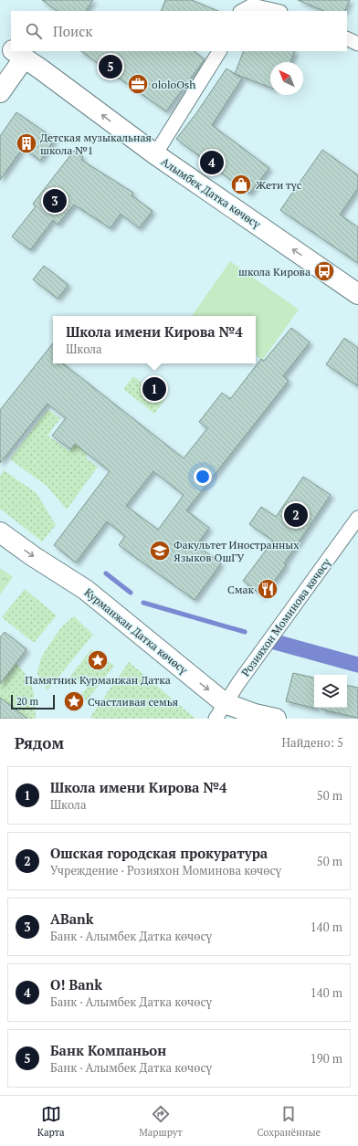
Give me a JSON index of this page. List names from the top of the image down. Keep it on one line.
{"streets":{"main road":["Алымбек Датка көчөсү","Курманжан Датка көчөсү"],"street":["Розияхон Моминова көчөсү"]},"crossings":[["Розияхон Моминова көчөсү","Курманжан Датка көчөсү"]],"one_way":["Алымбек Датка көчөсү","Курманжан Датка көчөсү"],"places":{"office":["ololoOsh"],"building":["Детская музыкальная школа №1"],"shop":["Жети түс"],"bus stop":["школа Кирова"],"school or university":["Факультет Иностранных Языков ОшГУ"],"restaurant":["Смак"],"place":["Памятник Курманжан Датка","Счастливая семья"]},"scale_bar":"20 m","north":"top left","page":{"search":"Поиск","pins":["5","4","3","1","2"],"popup":["Школа имени Кирова №4","Школа"],"scale":"20 m","heading":["Рядом","Найдено: 5"],"list":[{"mark":"1","name":"Школа имени Кирова №4","note":"Школа","value":"50 m"},{"mark":"2","name":"Ошская городская прокуратура","note":"Учреждение · Розияхон Моминова көчөсү","value":"50 m"},{"mark":"3","name":"ABank","note":"Банк · Алымбек Датка көчөсү","value":"140 m"},{"mark":"4","name":"О! Bank","note":"Банк · Алымбек Датка көчөсү","value":"140 m"},{"mark":"5","name":"Банк Компаньон","note":"Банк · Алымбек Датка көчөсү","value":"190 m"}],"nav":["Карта","Маршрут","Сохранённые"]}}
